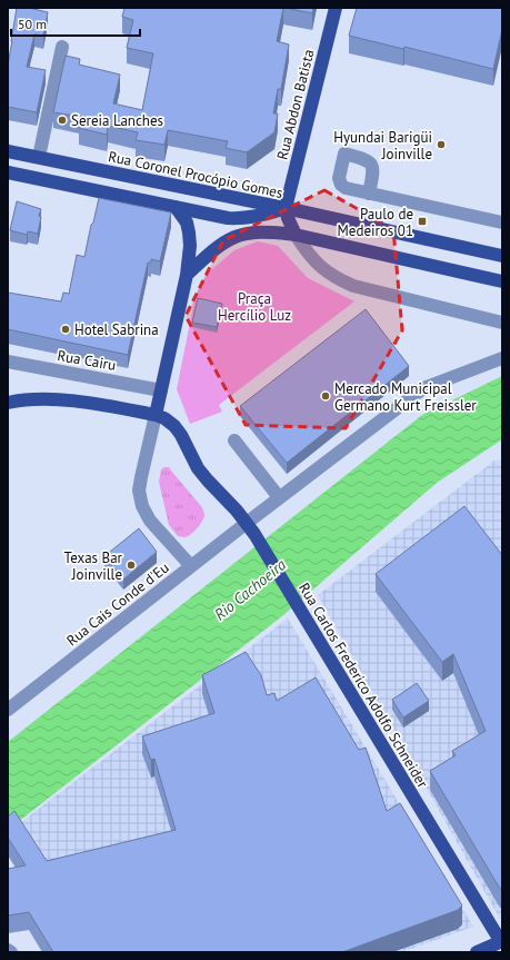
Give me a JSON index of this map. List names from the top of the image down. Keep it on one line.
{"streets":{"main road":["Rua Abdon Batista","Rua Coronel Procópio Gomes","Rua Carlos Frederico Adolfo Schneider"],"street":["Rua Cairu","Rua Cais Conde d'Eu"]},"crossings":[["Rua Abdon Batista","Rua Coronel Procópio Gomes"],["Rua Cais Conde d'Eu","Rua Carlos Frederico Adolfo Schneider"]],"water":["Rio Cachoeira"],"parks":["Praça Hercílio Luz"],"places":{"other":["Sereia Lanches","Hyundai Barigüi Joinville","Hotel Sabrina","Mercado Municipal Germano Kurt Freissler","Texas Bar Joinville"],"transit":["Paulo de Medeiros 01"]},"scale_bar":"50 m"}
